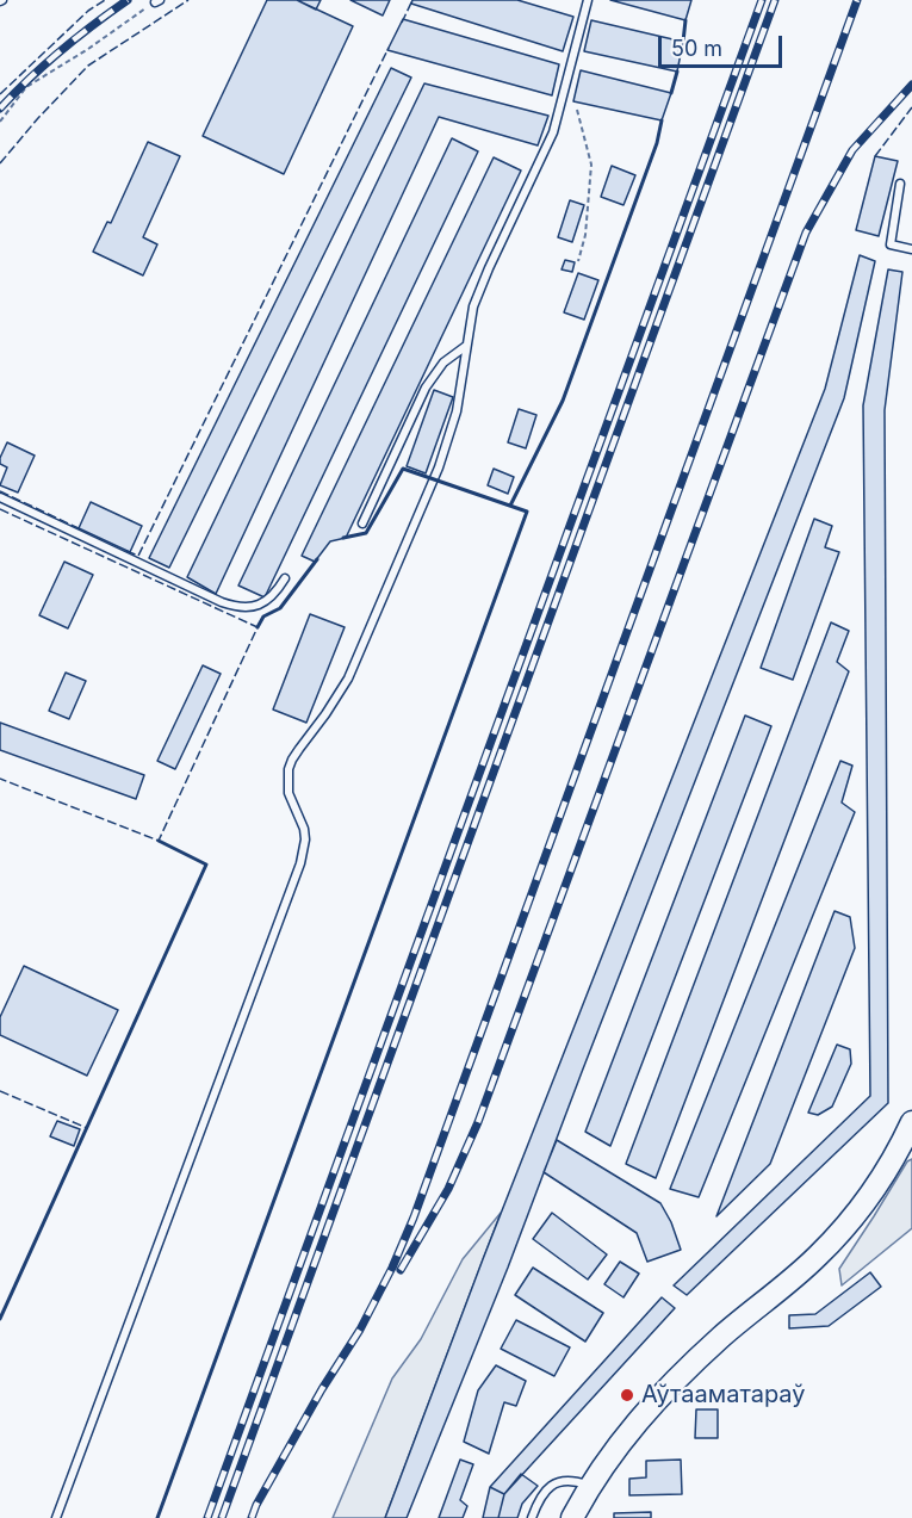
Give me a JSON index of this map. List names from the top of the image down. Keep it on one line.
{"places":["Аўтааматараў"],"scale_bar":"50 m"}
